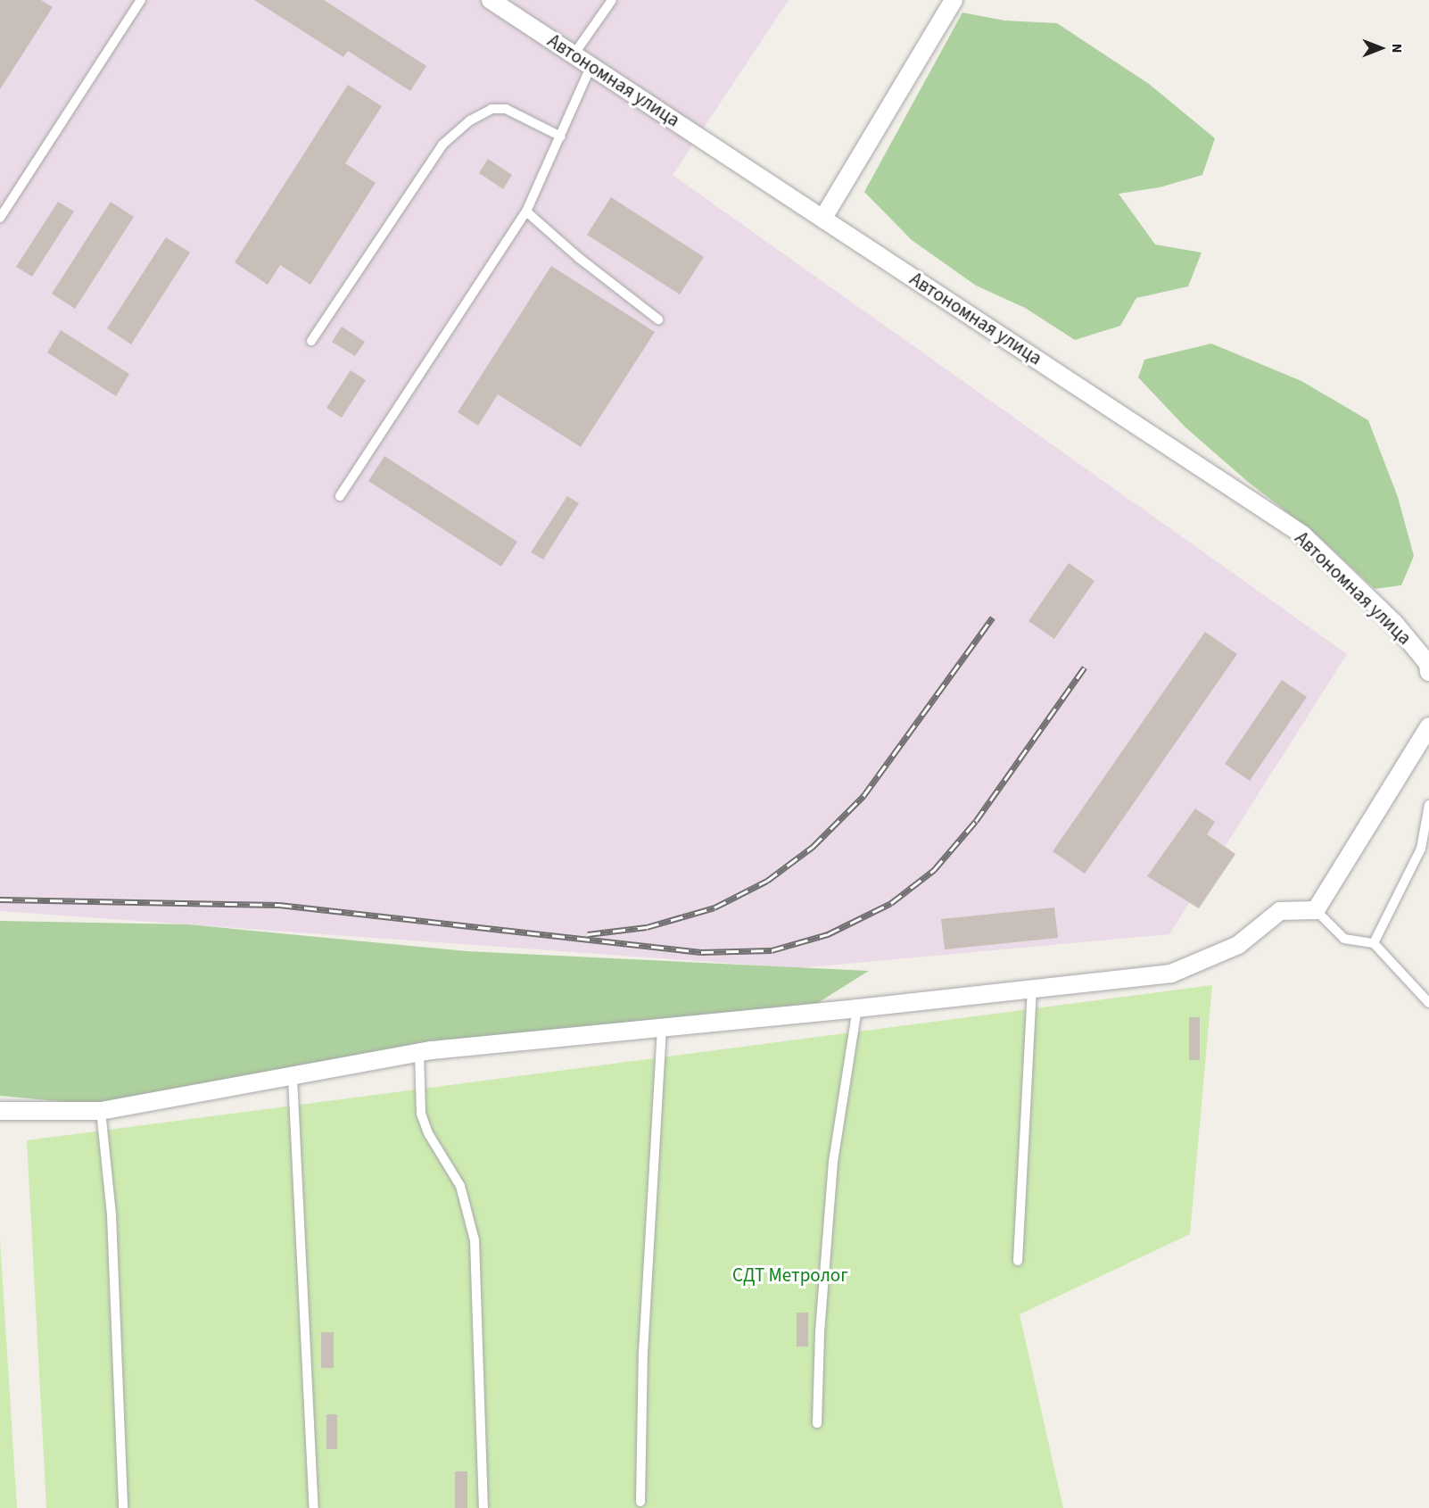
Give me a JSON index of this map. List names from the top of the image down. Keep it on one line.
{"streets":{"street":["Автономная улица"]},"parks":["СДТ Метролог"],"north":"right"}
